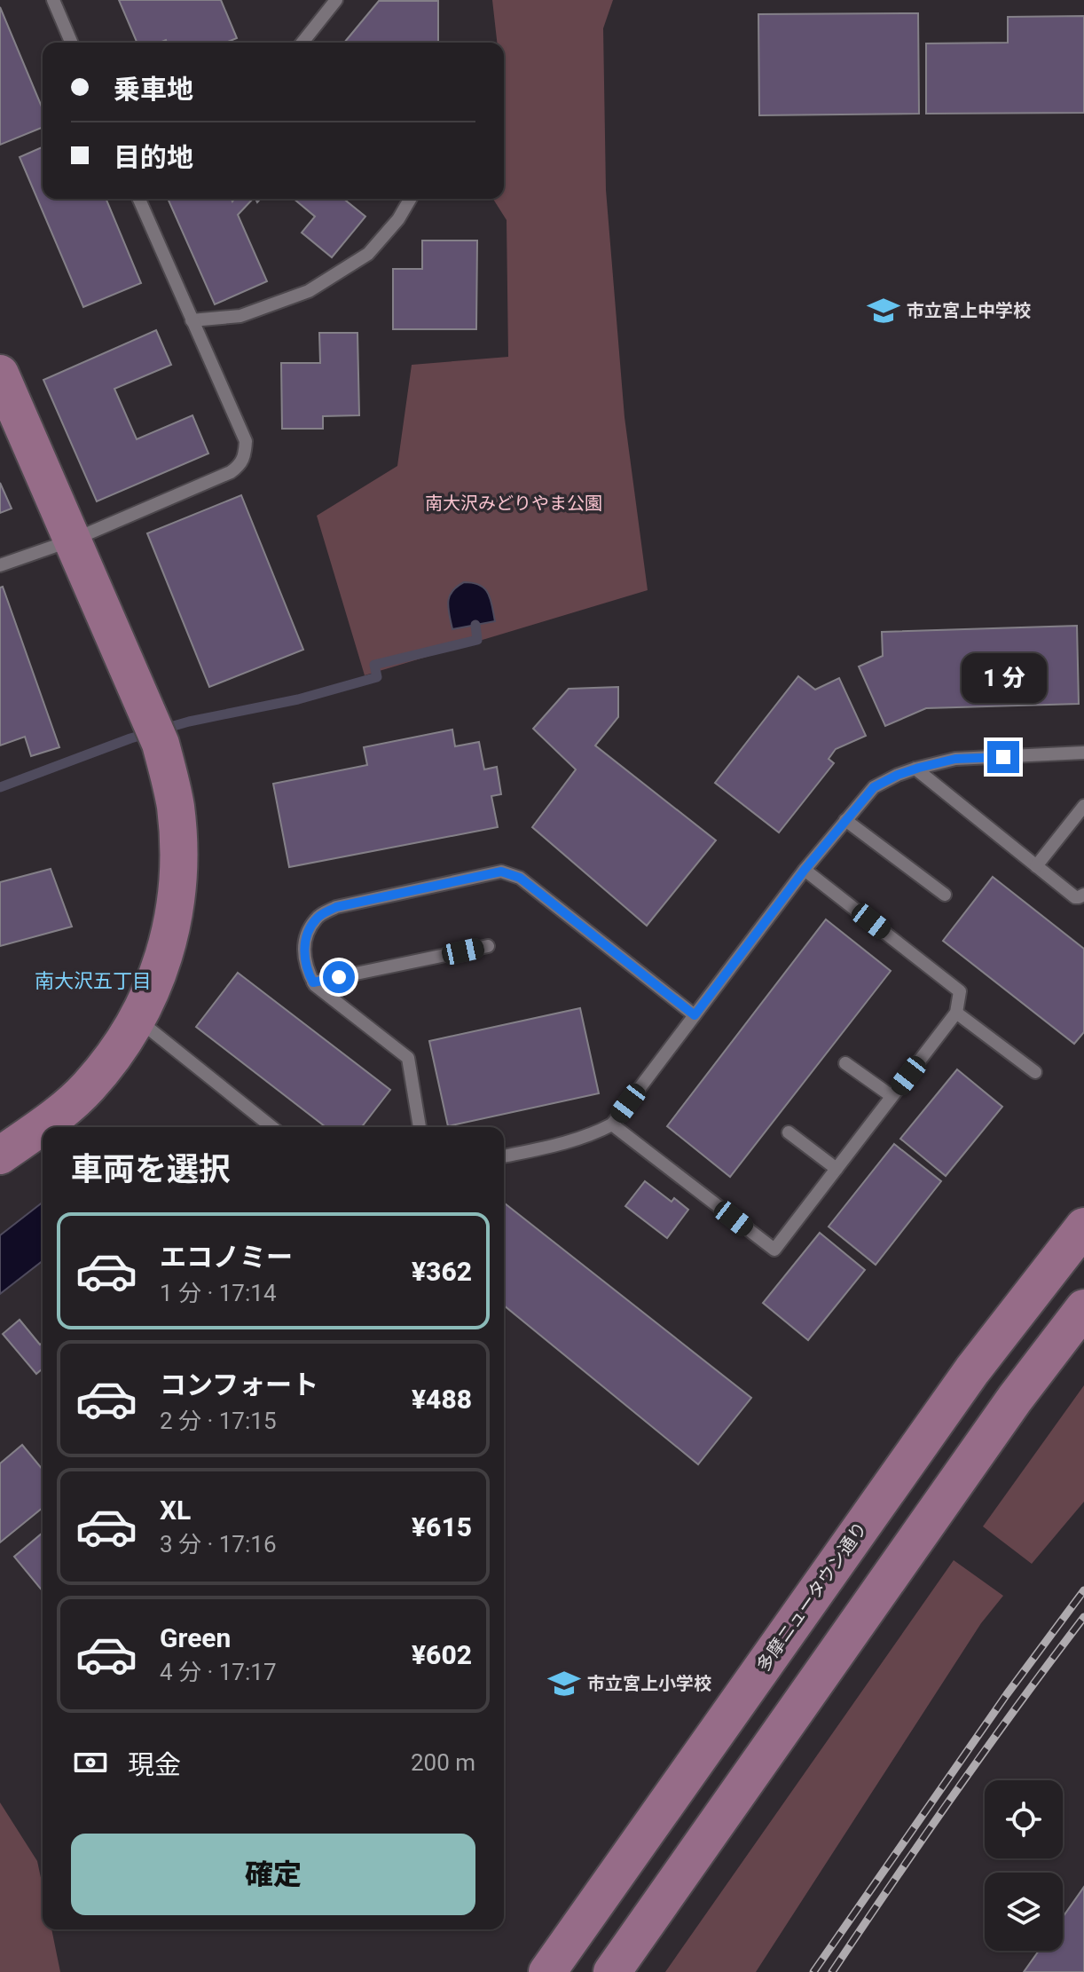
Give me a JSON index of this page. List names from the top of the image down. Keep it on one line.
{"streets":{"main road":["多摩ニュータウン通り"]},"districts":["南大沢五丁目"],"parks":["南大沢みどりやま公園"],"places":{"school or university":["市立宮上中学校","市立宮上小学校"]},"page":{"banner":["乗車地","目的地"],"bubble":"1 分","heading":"車両を選択","list":[{"name":"エコノミー","note":"1 分 · 17:14","value":"¥362"},{"name":"コンフォート","note":"2 分 · 17:15","value":"¥488"},{"name":"XL","note":"3 分 · 17:16","value":"¥615"},{"name":"Green","note":"4 分 · 17:17","value":"¥602"}],"pay":["現金","200 m"],"buttons":"確定"}}
